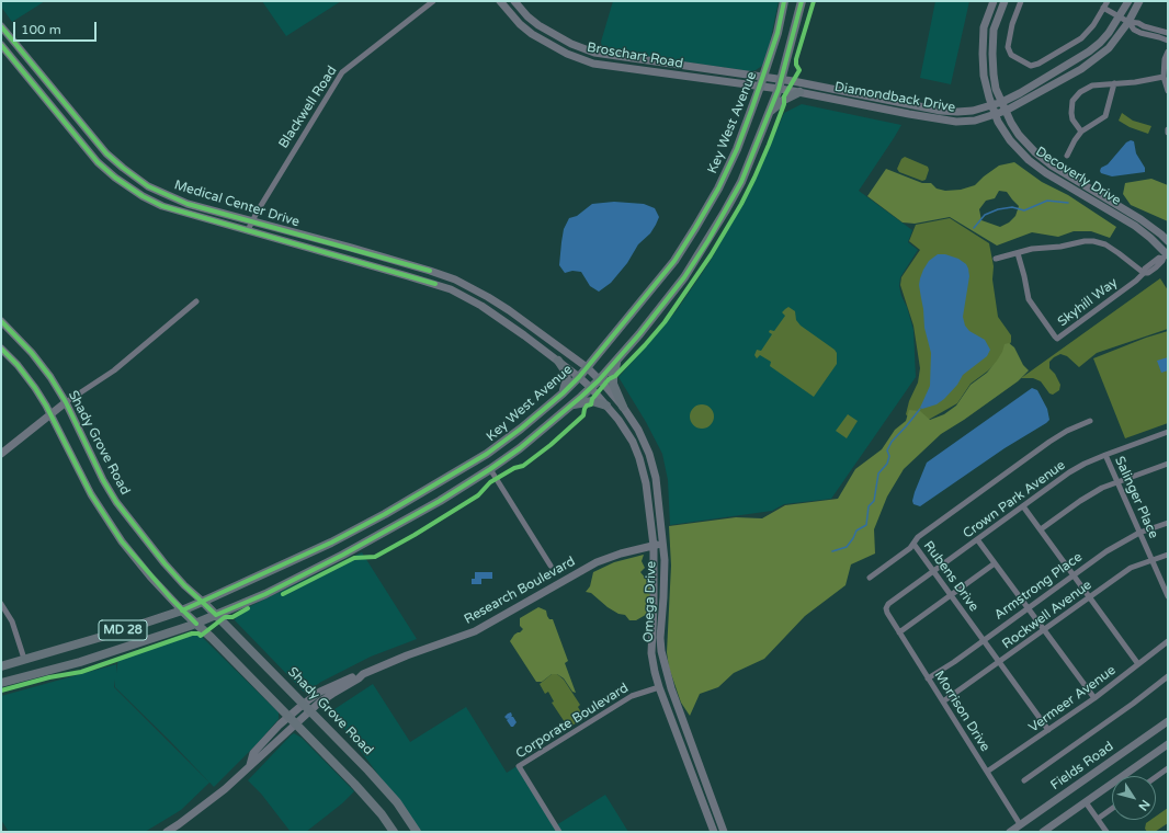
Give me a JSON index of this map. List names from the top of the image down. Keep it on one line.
{"streets":{"main road":["Key West Avenue","Shady Grove Road","MD 28"],"street":["Broschart Road","Diamondback Drive","Blackwell Road","Decoverly Drive","Medical Center Drive","Skyhill Way","Salinger Place","Crown Park Avenue","Rubens Drive","Armstrong Place","Research Boulevard","Omega Drive","Rockwell Avenue","Vermeer Avenue","Morrison Drive","Corporate Boulevard","Fields Road"]},"crossings":[["Broschart Road","Diamondback Drive"],["Broschart Road","Key West Avenue"],["Diamondback Drive","Key West Avenue"],["Diamondback Drive","Decoverly Drive"],["Blackwell Road","Medical Center Drive"],["Key West Avenue","Medical Center Drive"],["Key West Avenue","Shady Grove Road"],["Key West Avenue","Omega Drive"],["Key West Avenue","MD 28"],["Decoverly Drive","Skyhill Way"],["Medical Center Drive","Omega Drive"],["Shady Grove Road","Research Boulevard"],["Shady Grove Road","MD 28"],["Salinger Place","Crown Park Avenue"],["Salinger Place","Armstrong Place"],["Salinger Place","Rockwell Avenue"],["Crown Park Avenue","Rubens Drive"],["Crown Park Avenue","Morrison Drive"],["Rubens Drive","Armstrong Place"],["Rubens Drive","Rockwell Avenue"],["Rubens Drive","Vermeer Avenue"],["Armstrong Place","Morrison Drive"],["Research Boulevard","Omega Drive"],["Omega Drive","Corporate Boulevard"],["Rockwell Avenue","Morrison Drive"],["Vermeer Avenue","Morrison Drive"],["Morrison Drive","Fields Road"]],"scale_bar":"100 m","north":"bottom right"}
